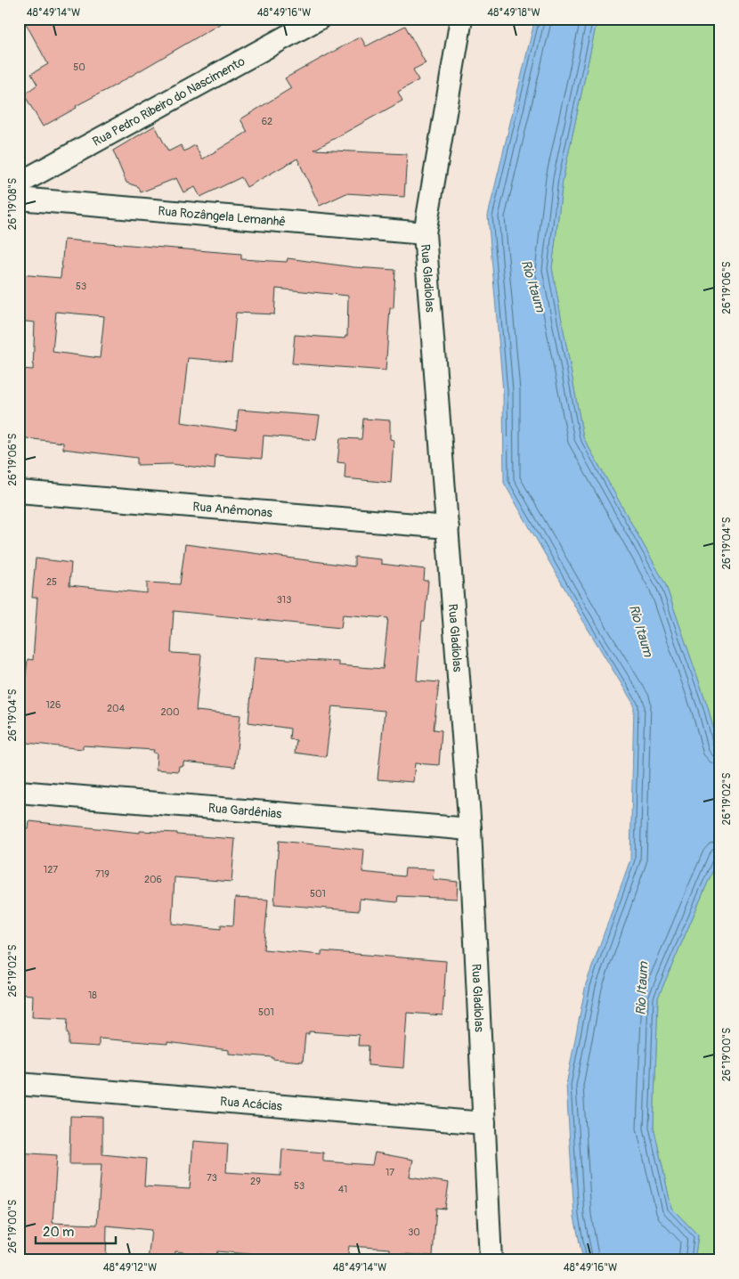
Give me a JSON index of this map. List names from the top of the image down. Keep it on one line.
{"streets":{"street":["Rua Pedro Ribeiro do Nascimento","Rua Rozângela Lemanhê","Rua Gladiolas","Rua Anêmonas","Rua Gardênias","Rua Acácias"]},"crossings":[["Rua Rozângela Lemanhê","Rua Gladiolas"],["Rua Gladiolas","Rua Anêmonas"],["Rua Gladiolas","Rua Gardênias"],["Rua Gladiolas","Rua Acácias"]],"water":["Rio Itaum"],"house_numbers":["50","62","53","25","313","126","204","200","127","719","206","501","18","501","17","73","29","53","41","30"],"scale_bar":"20 m","coordinates":["48°49'14\"W","48°49'16\"W","48°49'18\"W","26°19'08\"S","26°19'06\"S","26°19'04\"S","26°19'02\"S","26°19'00\"S","48°49'12\"W"]}
